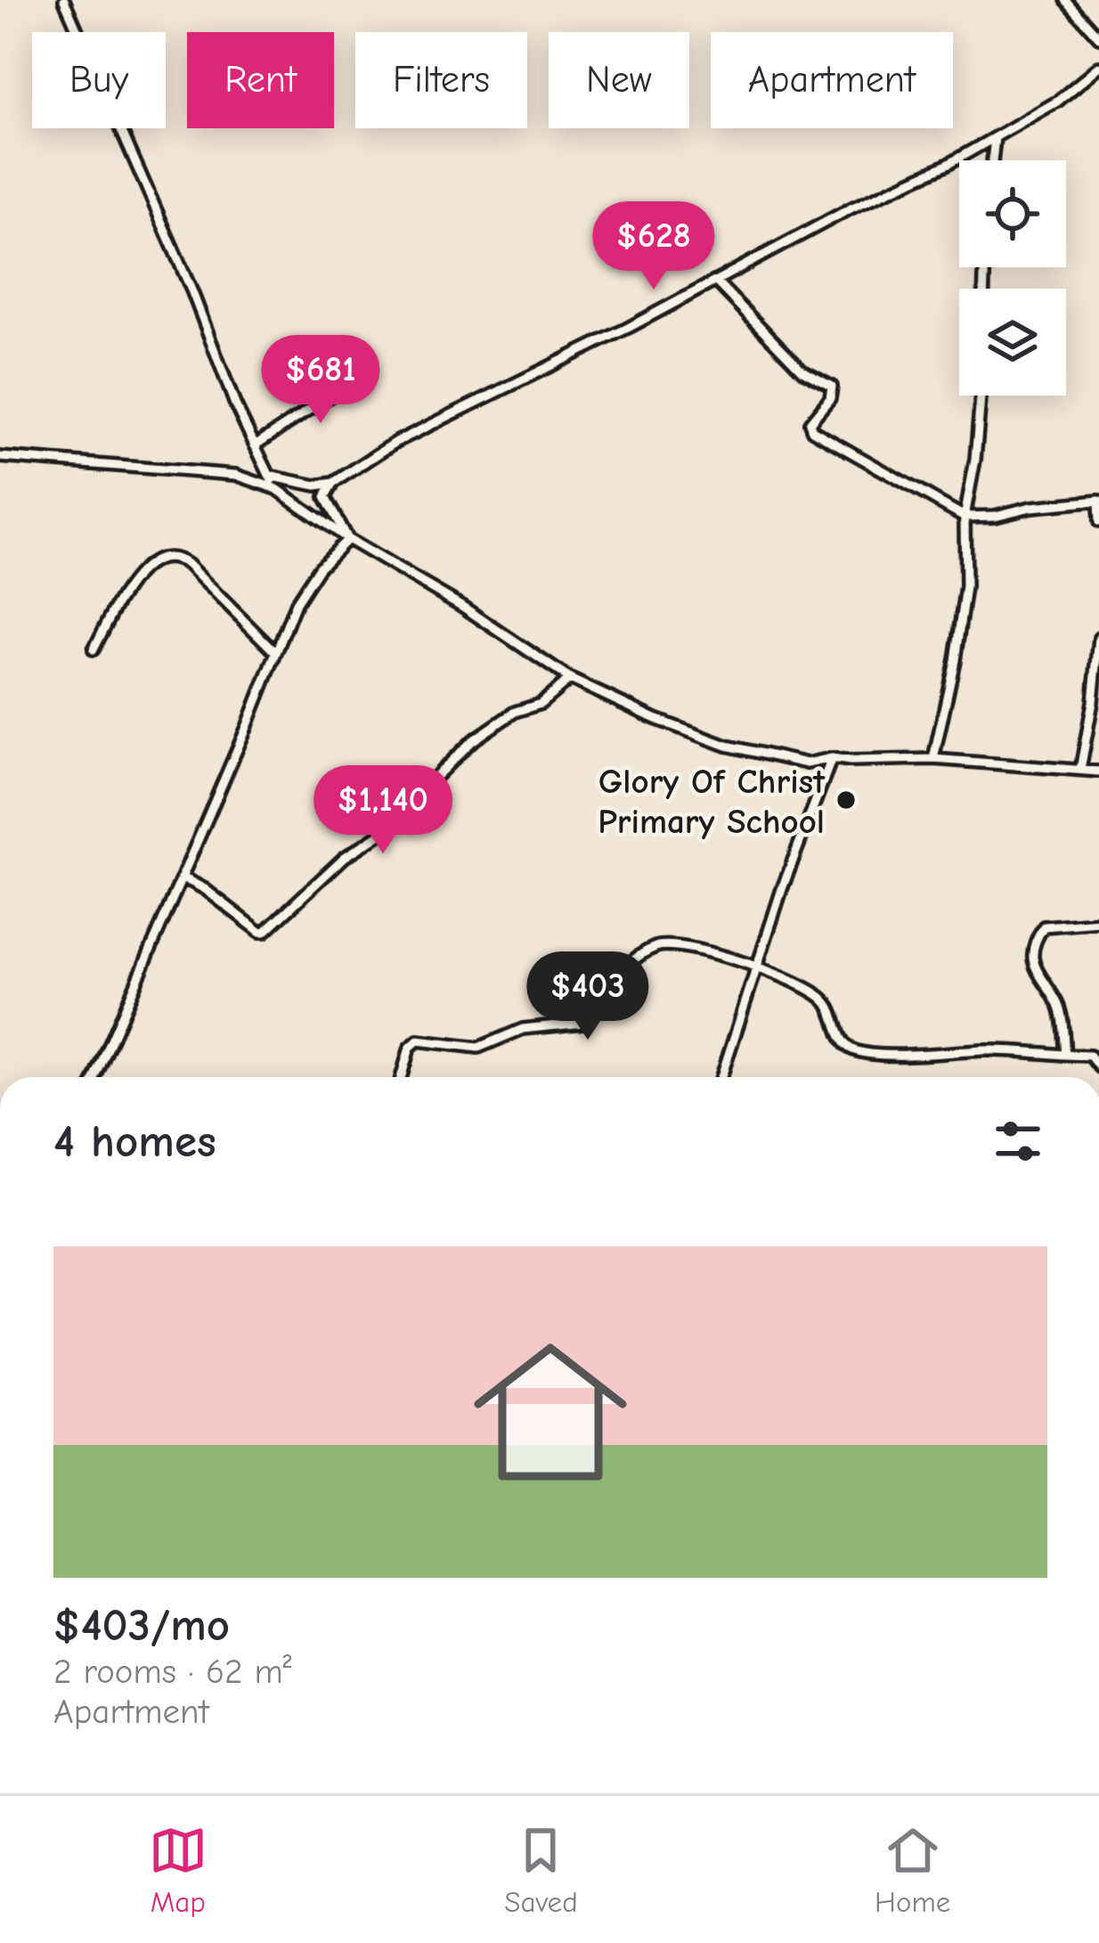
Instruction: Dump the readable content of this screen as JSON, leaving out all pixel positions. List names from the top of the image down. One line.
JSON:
{"places":["Glory Of Christ Primary School"],"page":{"chip":["Buy","Rent","Filters","New","Apartment"],"price":["$628","$681","$1,140","$403"],"heading":"4 homes","list":[{"name":"$403/mo","note":"2 rooms · 62 m² · Apartment"}],"tabs":["Map","Saved","Home"]}}
